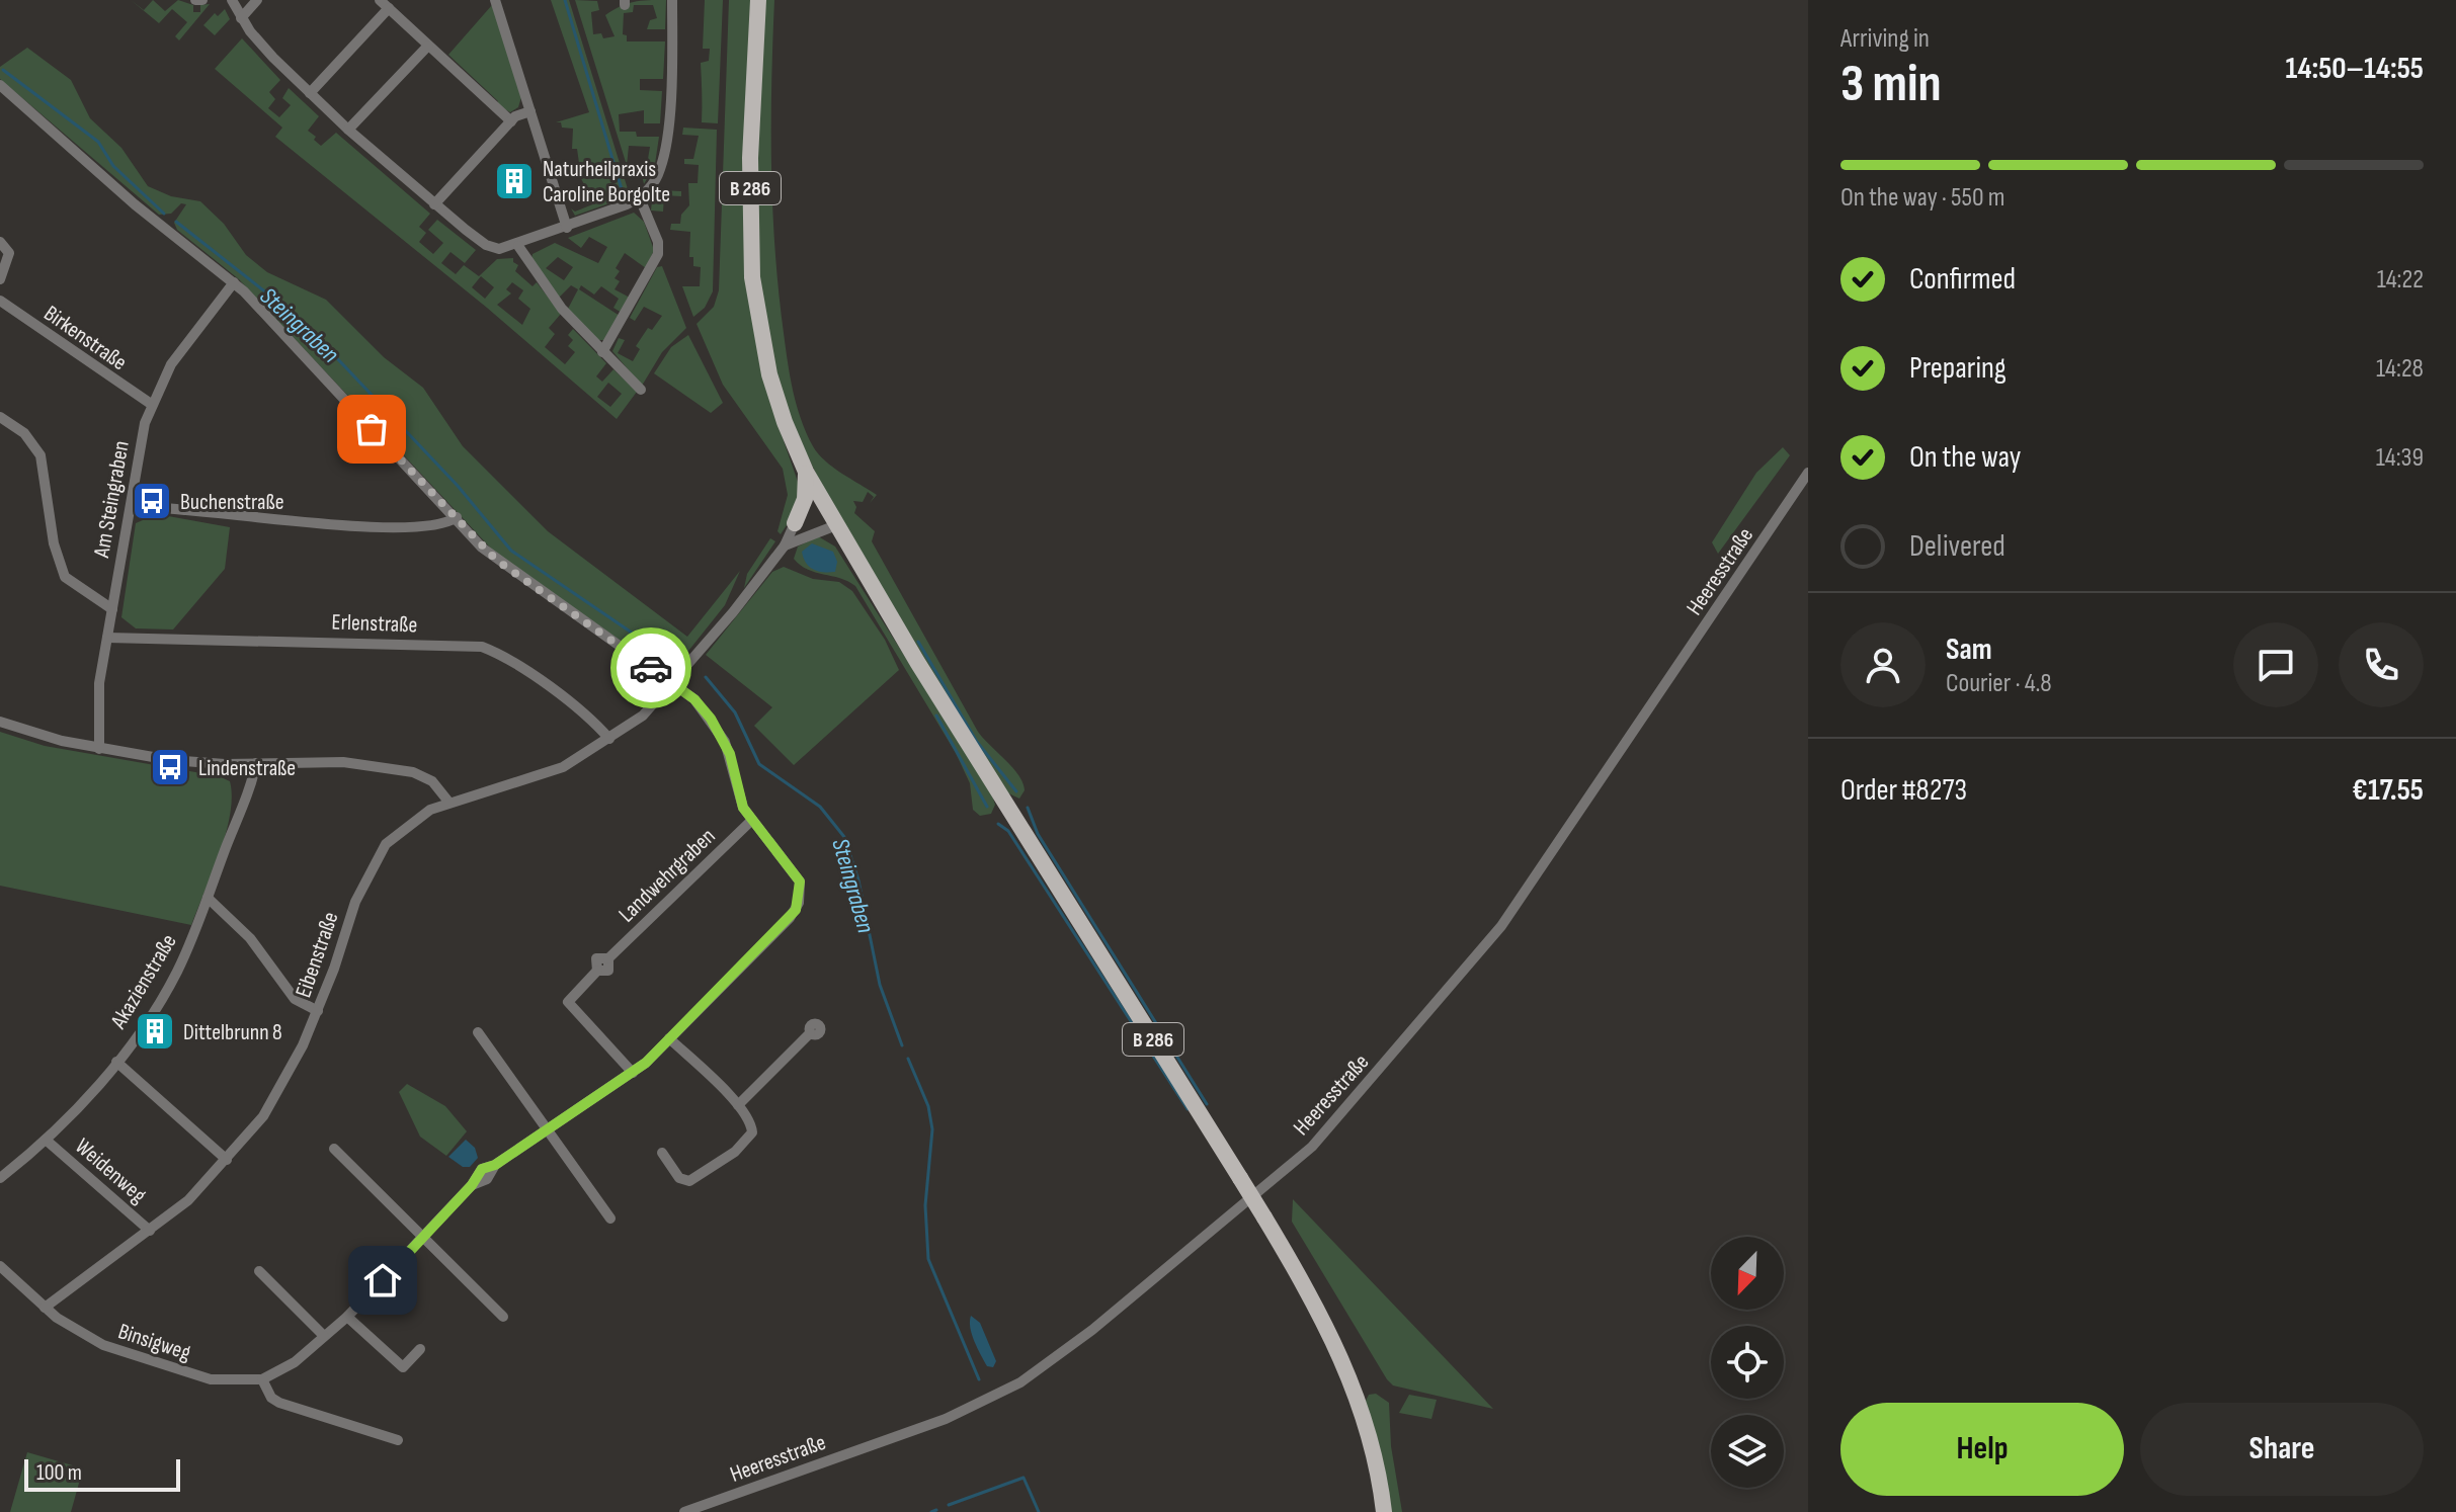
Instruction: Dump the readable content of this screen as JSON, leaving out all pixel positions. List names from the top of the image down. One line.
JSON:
{"streets":{"main road":["B 286"],"street":["Birkenstraße","Am Steingraben","Heeresstraße","Erlenstraße","Landwehrgraben","Eibenstraße","Akazienstraße","Weidenweg","Binsigweg"]},"crossings":[["Birkenstraße","Am Steingraben"],["Am Steingraben","Erlenstraße"],["Erlenstraße","Eibenstraße"],["Landwehrgraben","Binsigweg"],["Eibenstraße","Weidenweg"],["Eibenstraße","Binsigweg"],["Akazienstraße","Weidenweg"]],"water":["Steingraben"],"places":{"building":["Naturheilpraxis Caroline Borgolte","Dittelbrunn 8"],"bus stop":["Buchenstraße","Lindenstraße"]},"scale_bar":"100 m","north":"bottom left","page":{"heading":["3 min","Arriving in","14:50–14:55"],"panel":["Sam","Courier · 4.8","Order #8273","€17.55"],"bar":"On the way · 550 m","list":[["Confirmed","14:22"],["Preparing","14:28"],["On the way","14:39"],"Delivered"],"buttons":["Help","Share"],"scale":"100 m"}}
